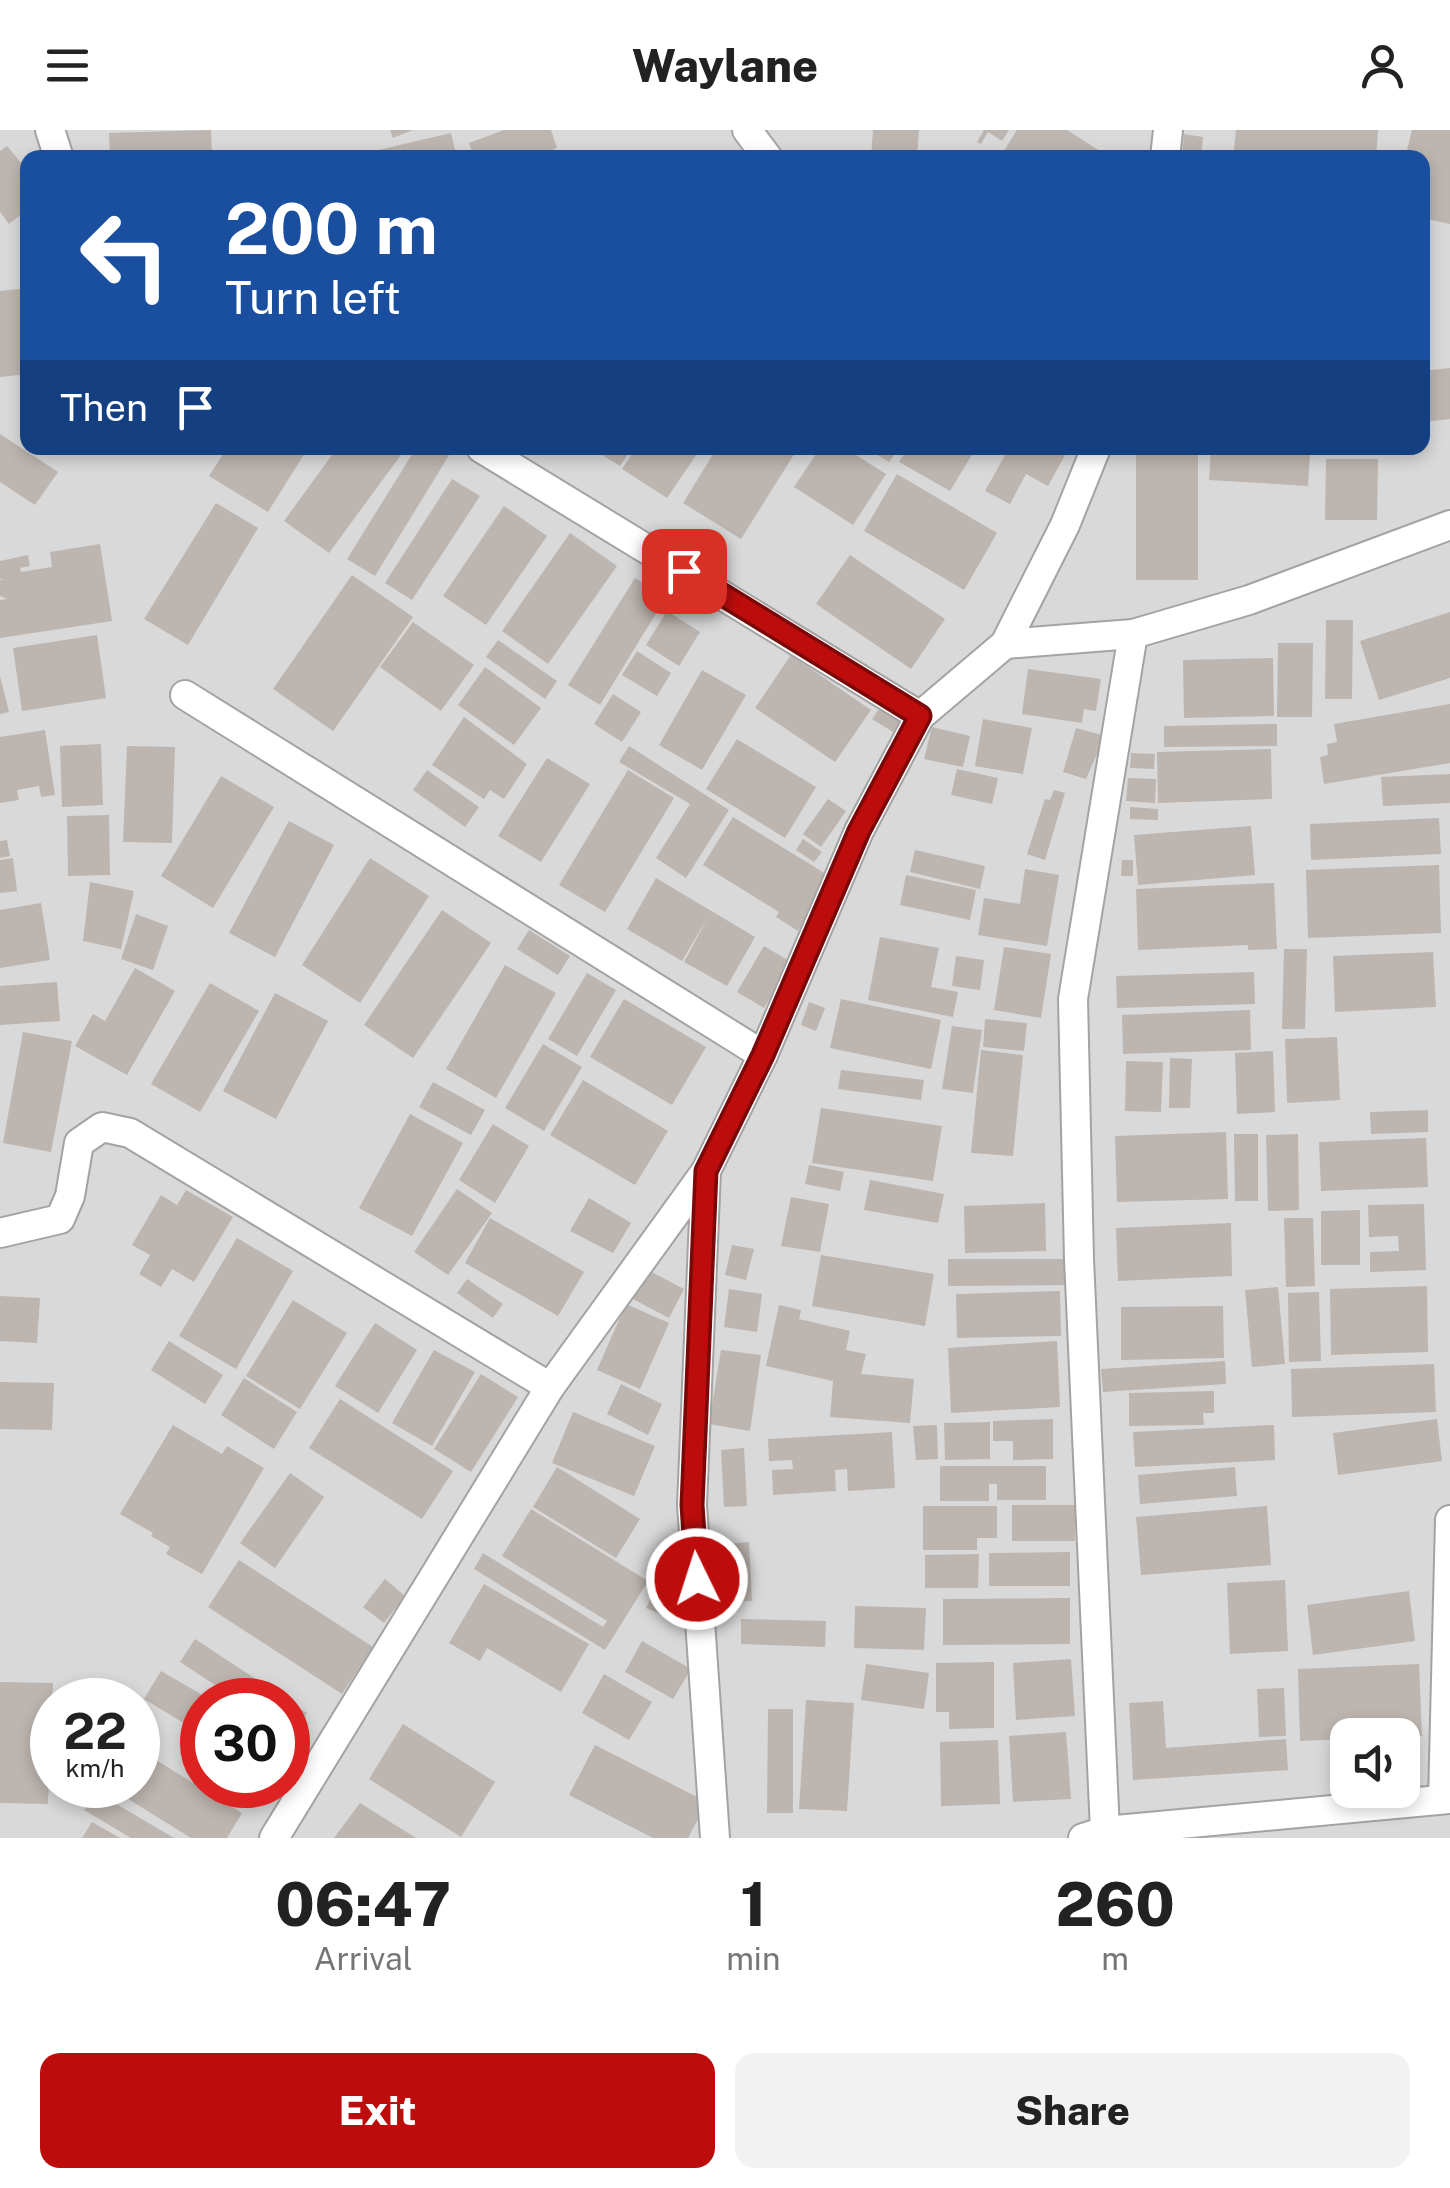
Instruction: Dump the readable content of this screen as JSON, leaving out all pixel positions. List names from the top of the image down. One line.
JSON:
{"page":{"header":"Waylane","turn":["200 m","Turn left"],"then":"Then","speed":"22 km/h","limit":"30","eta":["06:47","Arrival","1","min","260","m"],"buttons":["Exit","Share"]}}
